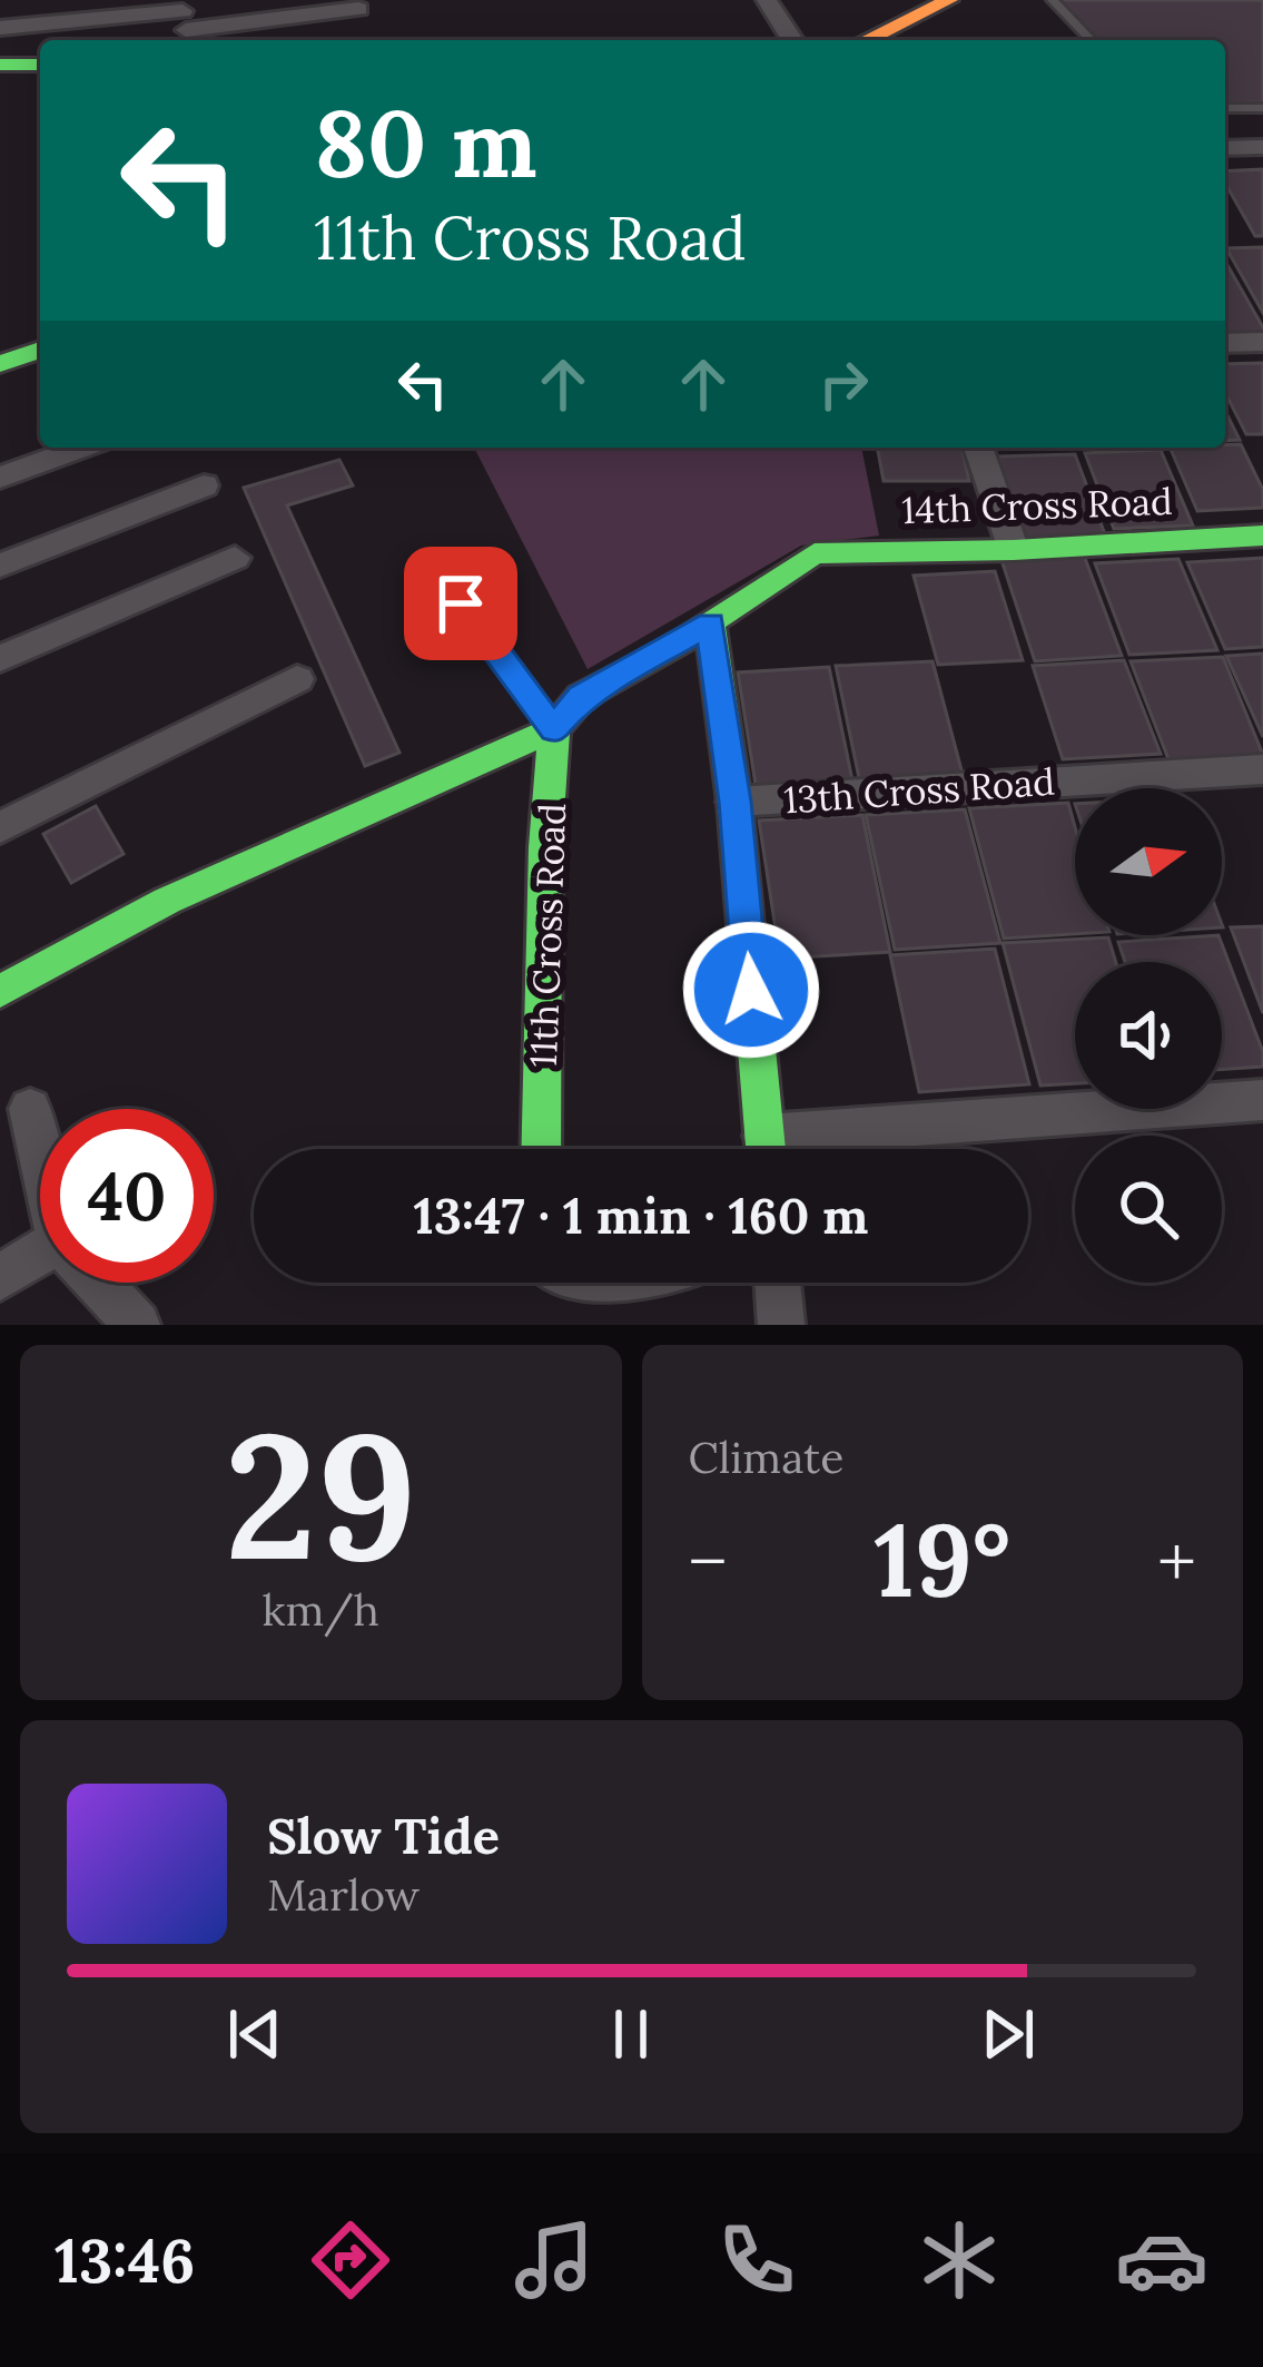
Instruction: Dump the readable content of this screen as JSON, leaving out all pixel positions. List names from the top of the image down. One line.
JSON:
{"streets":{"street":["14th Cross Road","13th Cross Road","11th Cross Road"]},"north":"right","page":{"turn":["80 m","11th Cross Road"],"limit":"40","trip":"13:47 · 1 min · 160 m","tile":[["29","km/h"],"Climate"],"heat":["−","19°","+"],"song":["Slow Tide","Marlow"],"tabs":"13:46"}}
